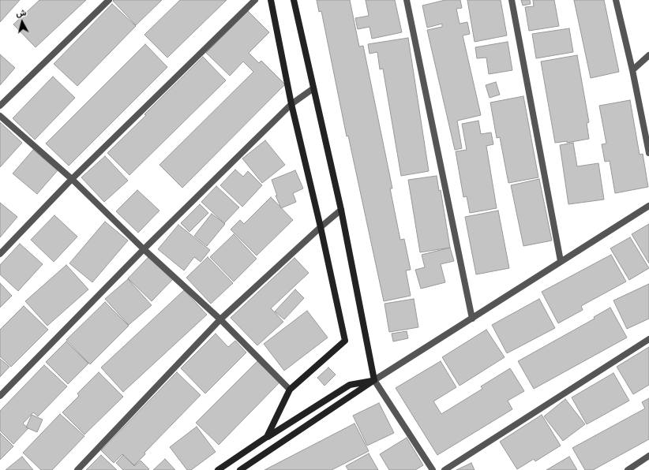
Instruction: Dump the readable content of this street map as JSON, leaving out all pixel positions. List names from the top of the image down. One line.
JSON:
{"north":"top"}
